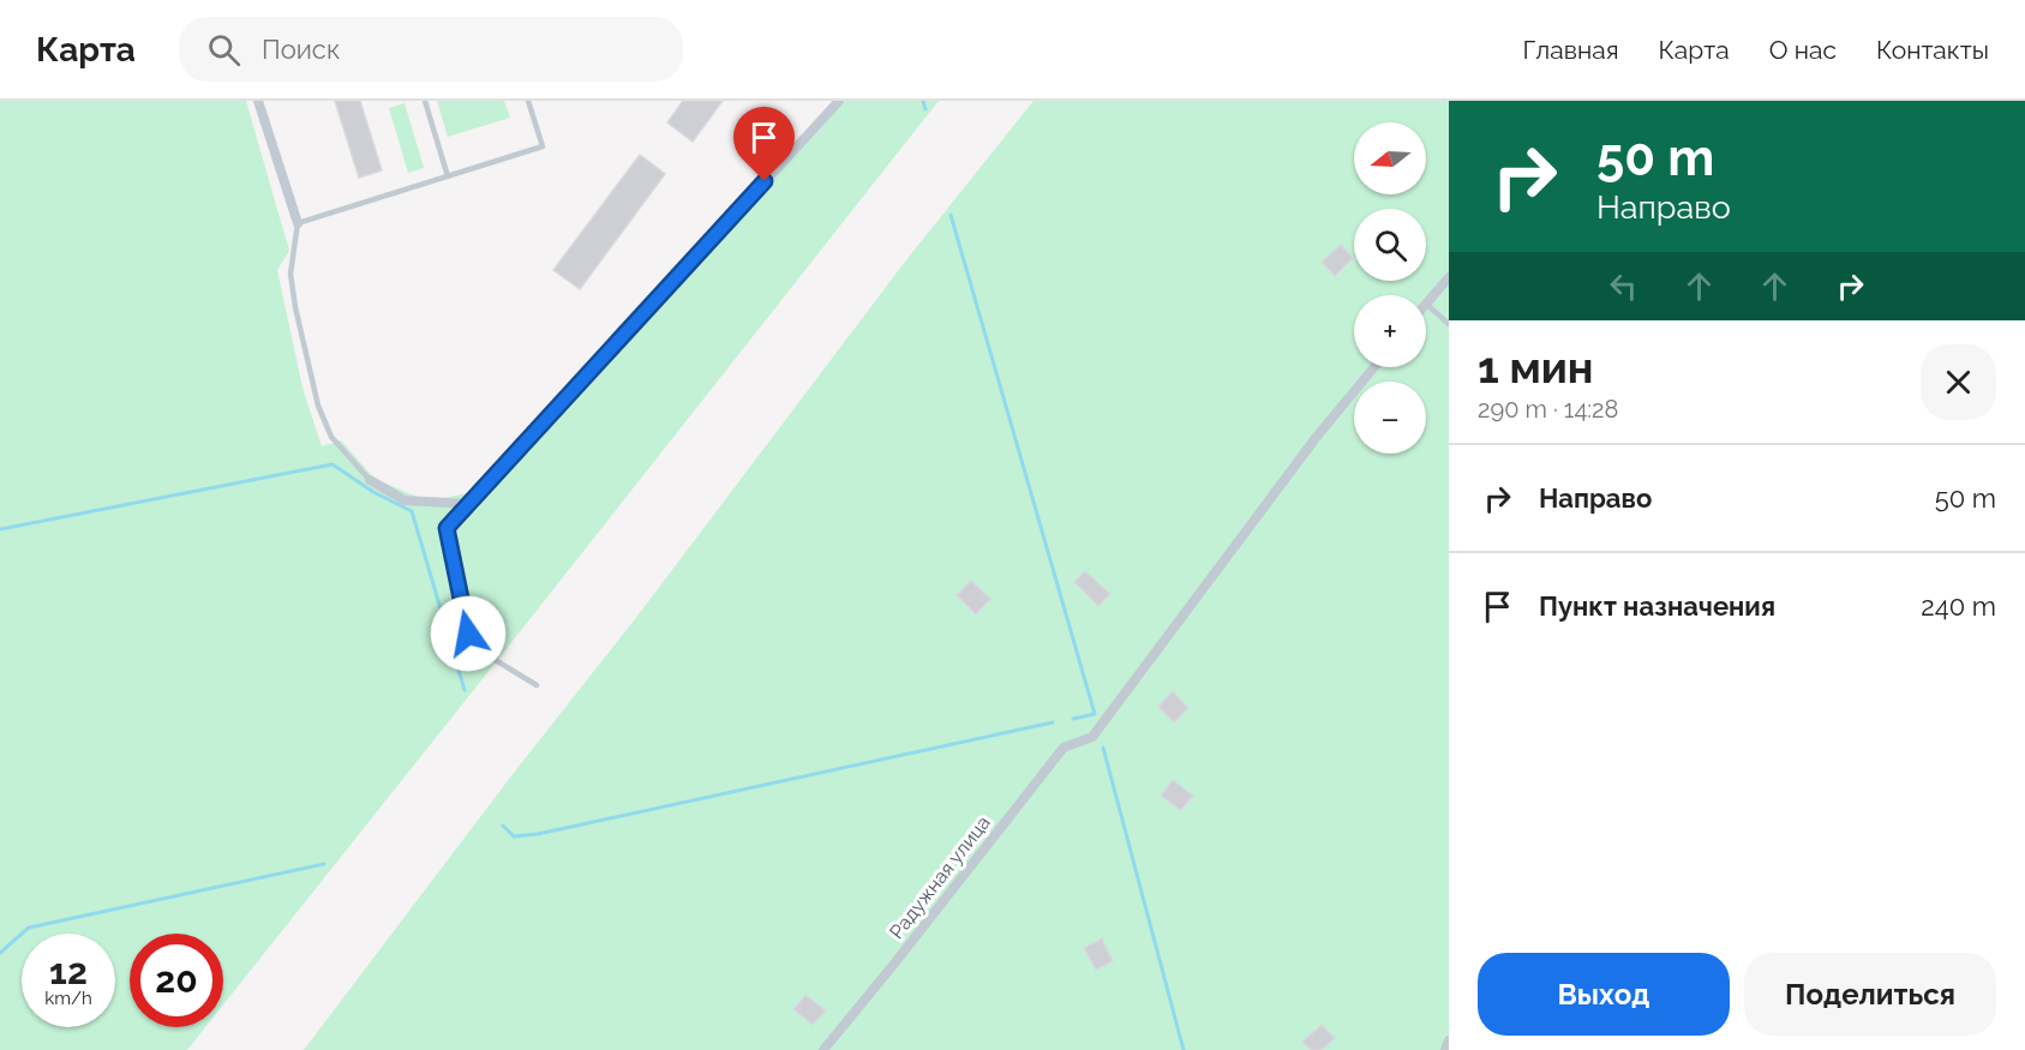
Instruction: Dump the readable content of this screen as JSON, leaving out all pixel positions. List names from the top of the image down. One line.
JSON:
{"streets":{"street":["Радужная улица"]},"north":"left","page":{"header":"Карта","search":"Поиск","nav":["Главная","Карта","О нас","Контакты"],"turn":["50 m","Направо"],"map_buttons":["+","−"],"heading":["1 мин","290 m · 14:28"],"list":[{"name":"Направо","value":"50 m"},{"name":"Пункт назначения","value":"240 m"}],"speed":"12 km/h","limit":"20","buttons":["Выход","Поделиться"]}}
